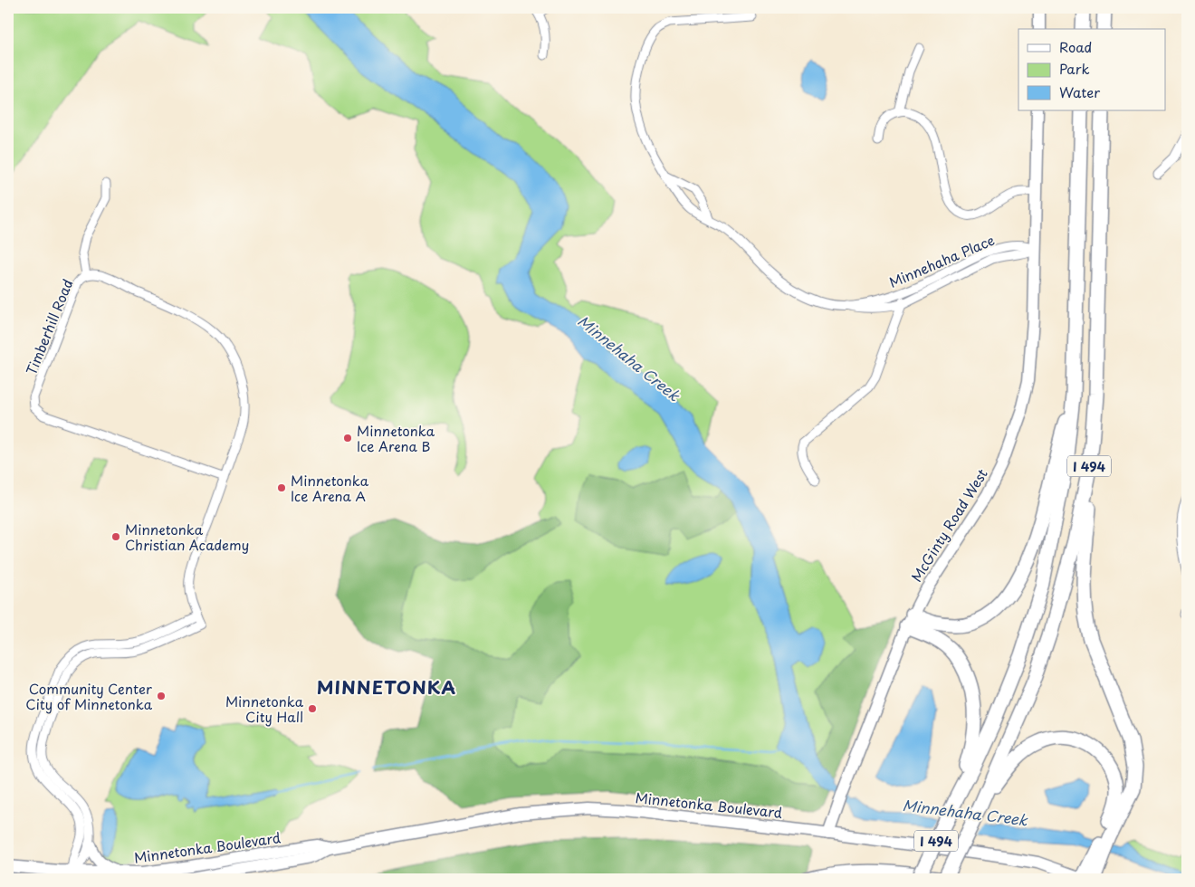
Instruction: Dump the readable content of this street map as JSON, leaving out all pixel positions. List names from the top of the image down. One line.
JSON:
{"streets":{"highway":["I 494"],"main road":["McGinty Road West","Minnetonka Boulevard"],"street":["Minnehaha Place","Timberhill Road"]},"crossings":[["Minnehaha Place","McGinty Road West"],["McGinty Road West","Minnetonka Boulevard"]],"districts":["MINNETONKA"],"water":["Minnehaha Creek"],"places":["Minnetonka Ice Arena B","Minnetonka Ice Arena A","Minnetonka Christian Academy","Community Center City of Minnetonka","Minnetonka City Hall"],"legend":["Road","Park","Water"]}
